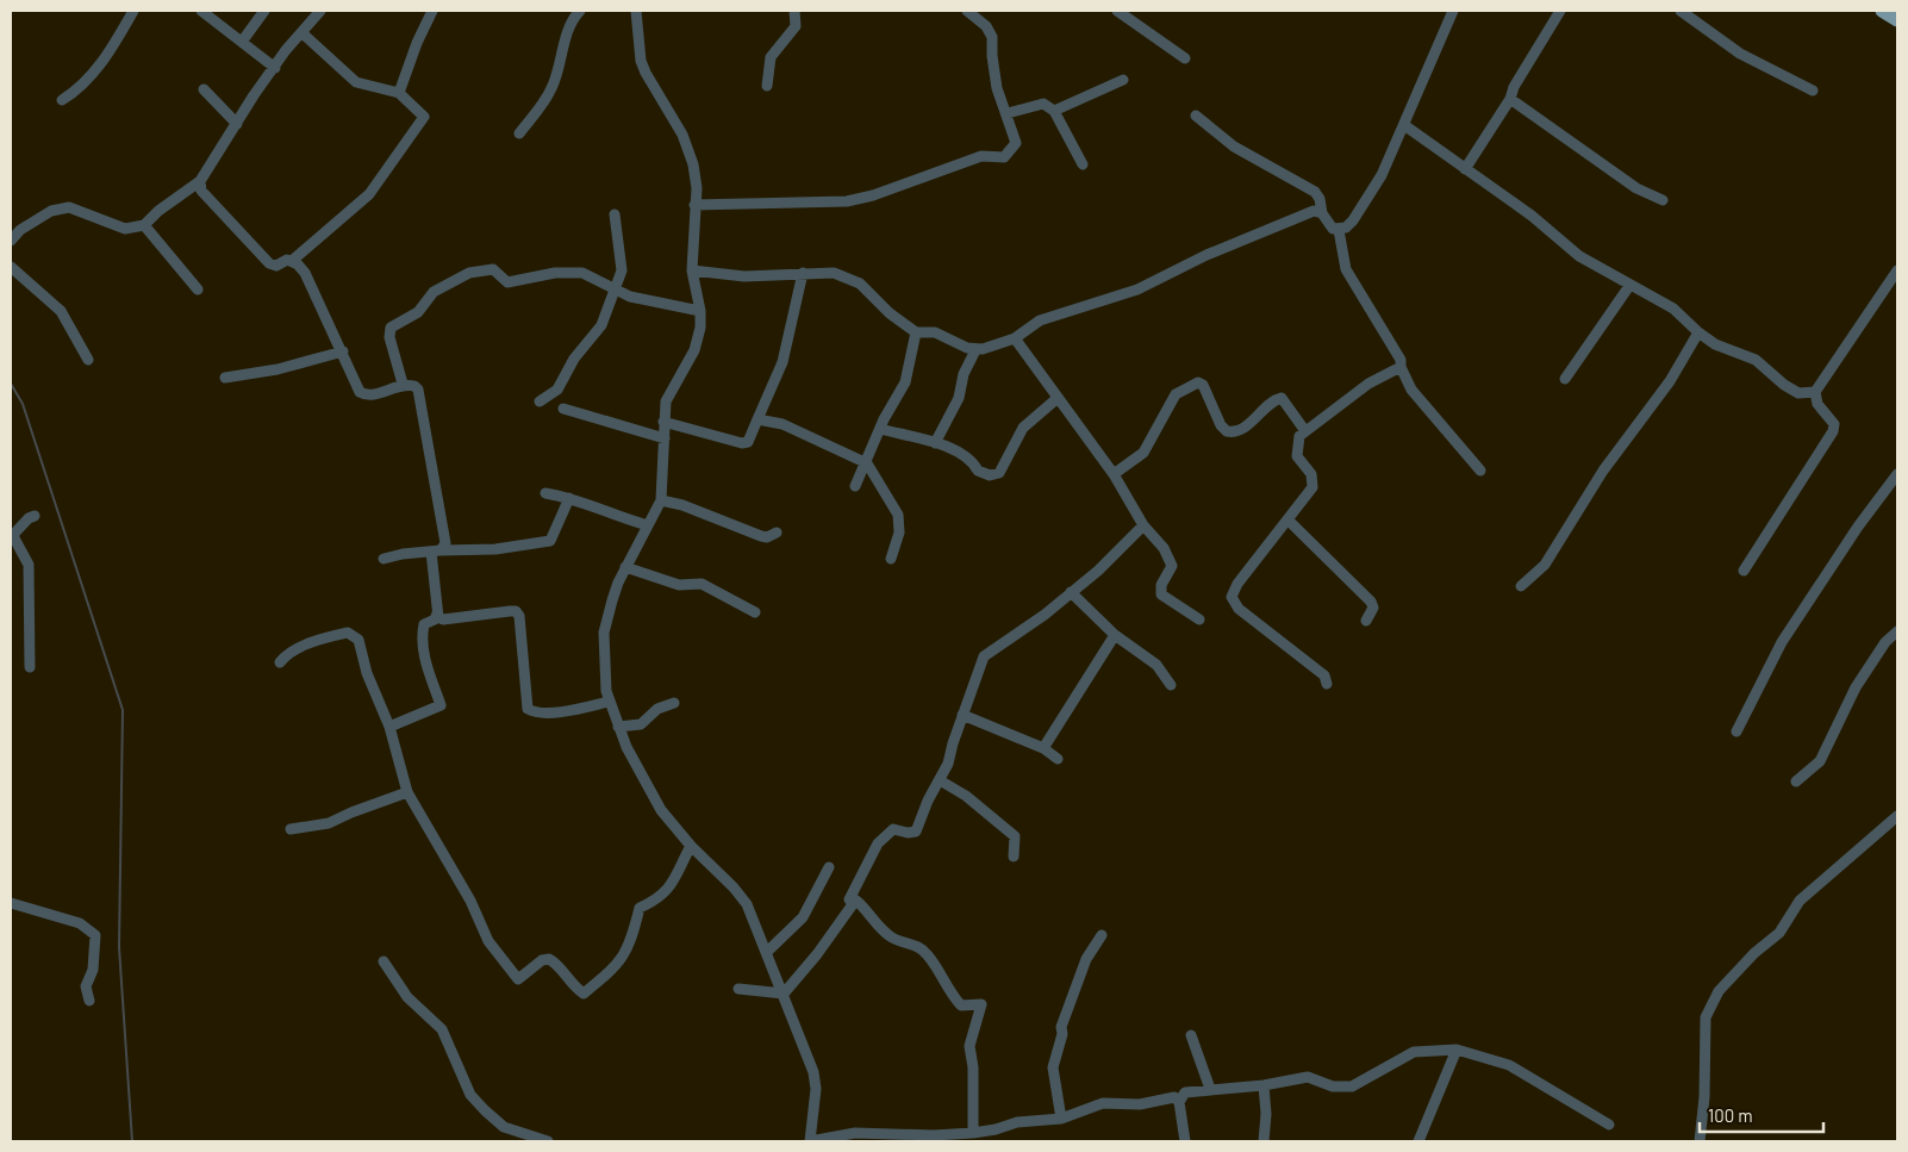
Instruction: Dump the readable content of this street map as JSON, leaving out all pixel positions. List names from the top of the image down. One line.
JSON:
{"scale_bar":"100 m"}
